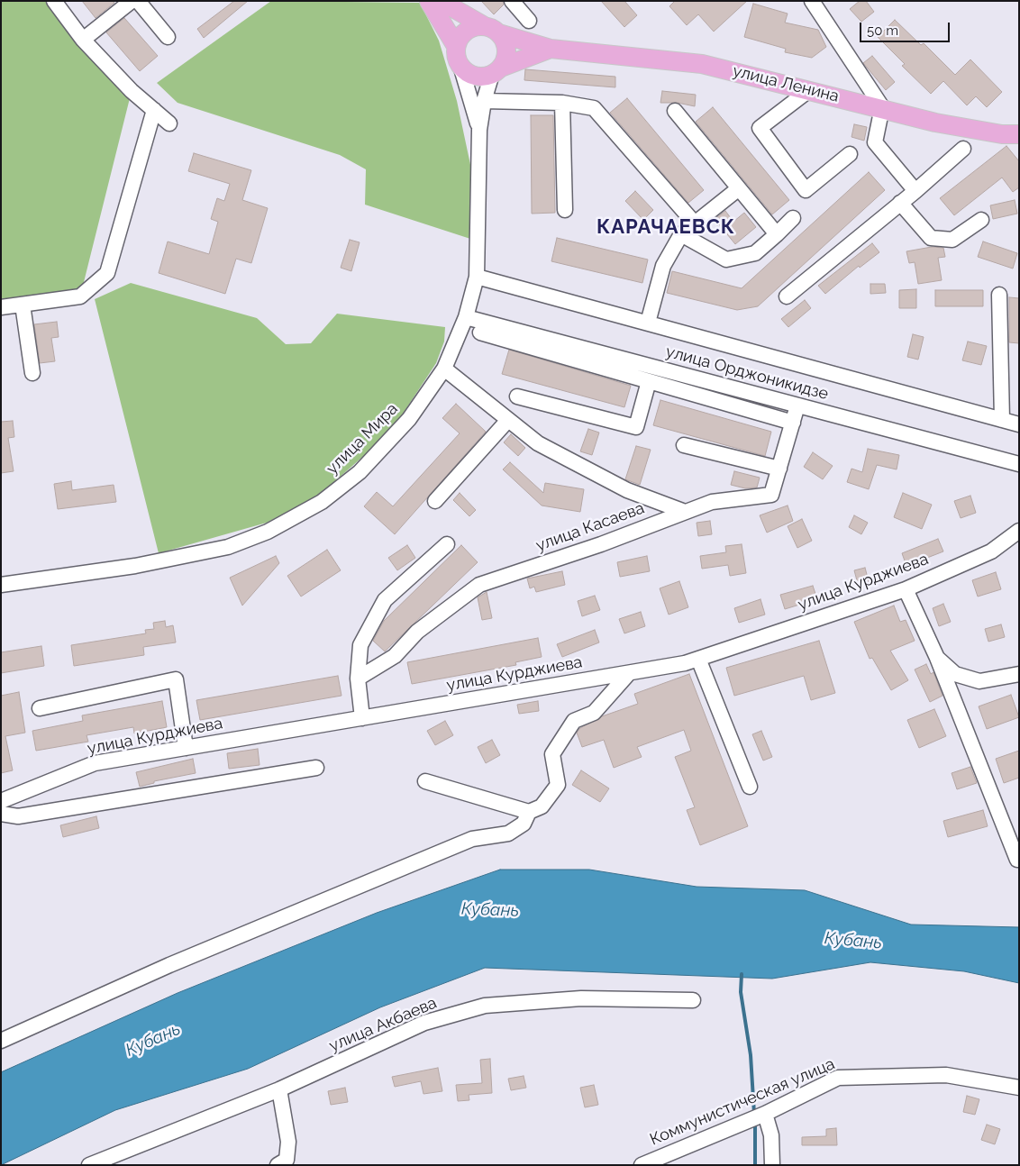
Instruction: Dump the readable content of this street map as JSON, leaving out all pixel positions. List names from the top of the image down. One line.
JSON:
{"streets":{"main road":["улица Ленина"],"street":["улица Орджоникидзе","улица Мира","улица Касаева","улица Курджиева","улица Акбаева","Коммунистическая улица"]},"crossings":[["улица Ленина","улица Мира"],["улица Орджоникидзе","улица Мира"],["улица Орджоникидзе","улица Касаева"]],"districts":["КАРАЧАЕВСК"],"water":["Кубань"],"scale_bar":"50 m"}
